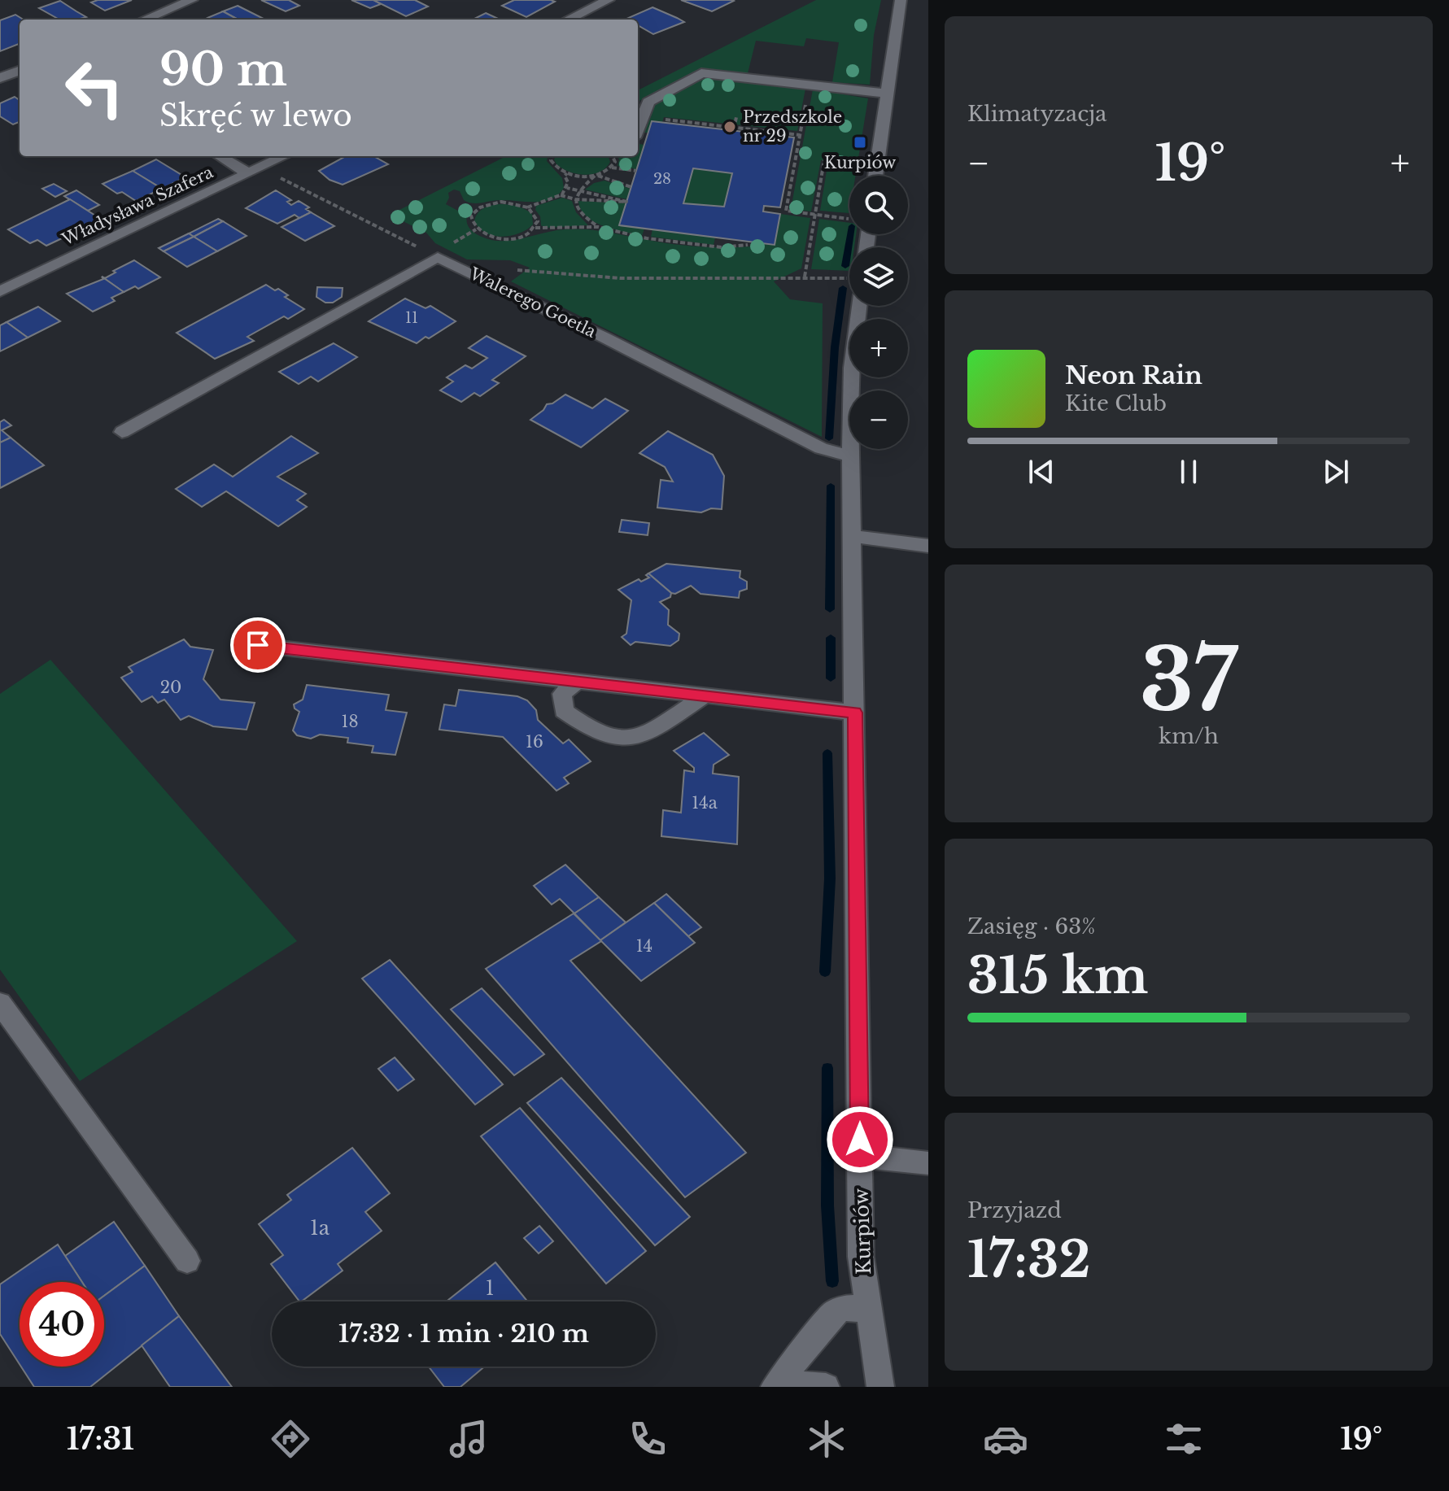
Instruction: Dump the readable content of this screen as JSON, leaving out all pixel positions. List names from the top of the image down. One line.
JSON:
{"streets":{"street":["Władysława Szafera","Walerego Goetla","Kurpiów"]},"crossings":[["Walerego Goetla","Kurpiów"]],"places":{"other":["Przedszkole nr 29"],"transit":["Kurpiów"]},"house_numbers":["28","11","20","18","16","14a","14","1a","1"],"page":{"tile":["Klimatyzacja",["37","km/h"],["Zasięg · 63%","315 km"],["Przyjazd","17:32"]],"turn":["90 m","Skręć w lewo"],"heat":["−","19°","+"],"map_buttons":["+","−"],"song":["Neon Rain","Kite Club"],"limit":"40","trip":"17:32 · 1 min · 210 m","tabs":["17:31","19°"]}}
